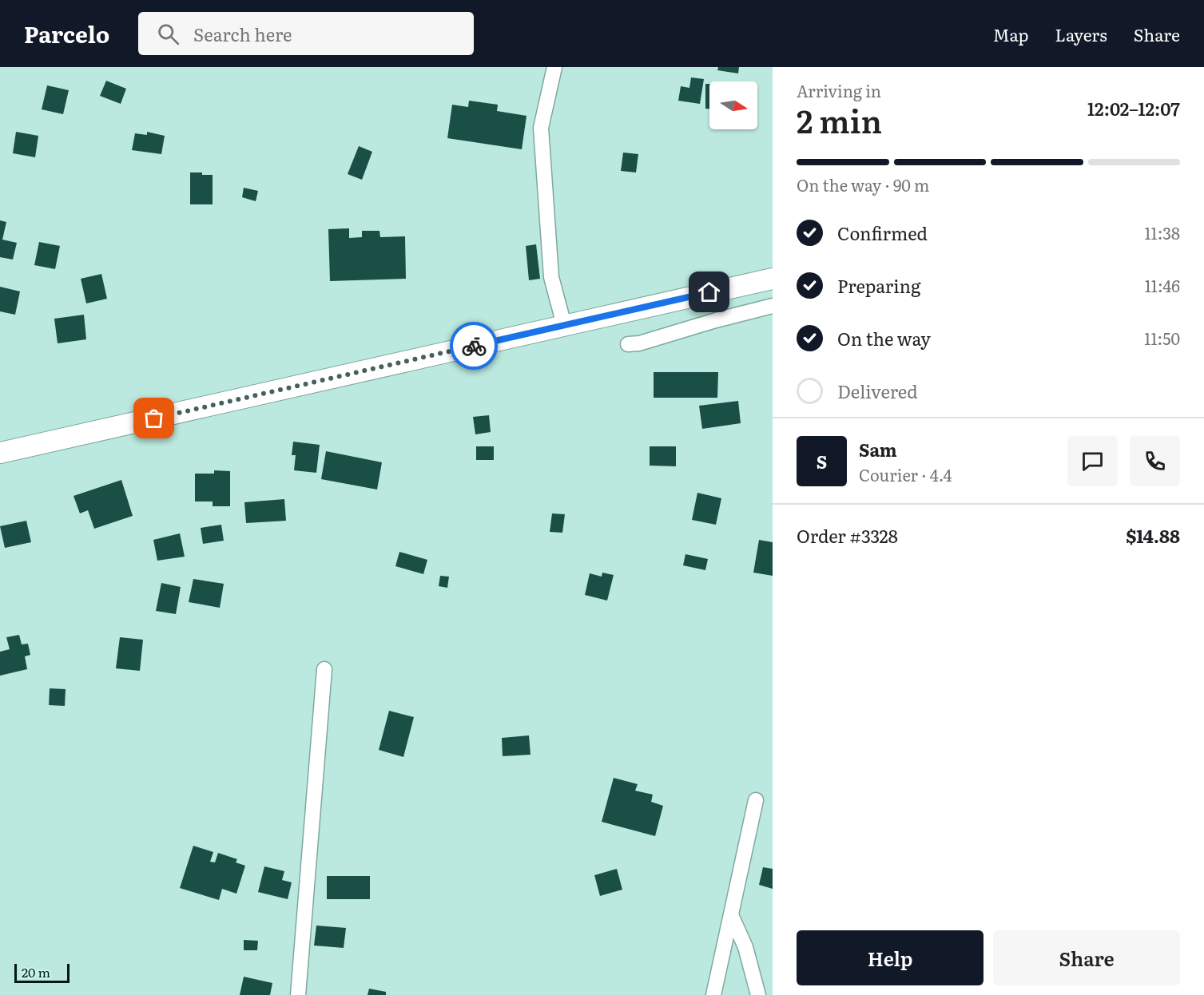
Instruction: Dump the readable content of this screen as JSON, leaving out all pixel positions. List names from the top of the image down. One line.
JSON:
{"scale_bar":"20 m","north":"right","page":{"header":"Parcelo","search":"Search here","nav":["Map","Layers","Share"],"heading":["2 min","Arriving in","12:02–12:07"],"panel":["Sam","Courier · 4.4","Order #3328","$14.88"],"bar":"On the way · 90 m","list":[["Confirmed","11:38"],["Preparing","11:46"],["On the way","11:50"],"Delivered"],"round":"S","buttons":["Help","Share"],"scale":"20 m"}}
